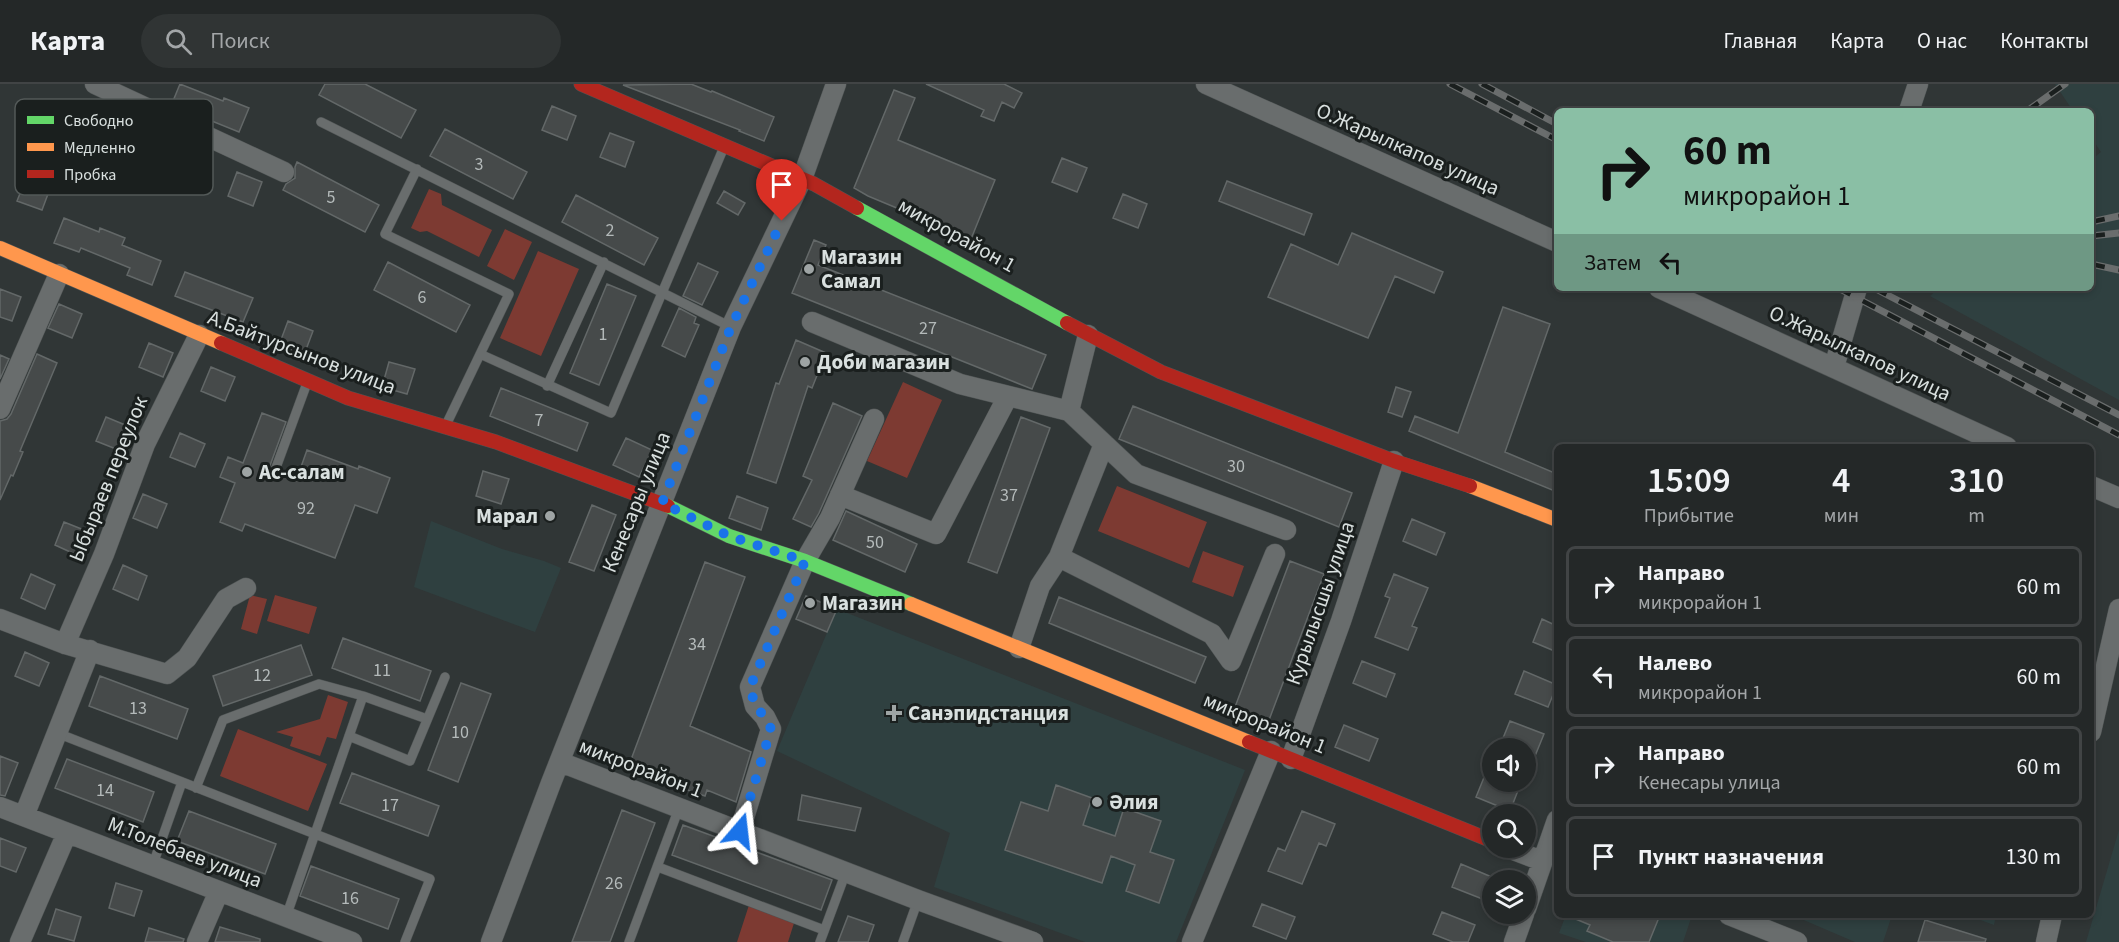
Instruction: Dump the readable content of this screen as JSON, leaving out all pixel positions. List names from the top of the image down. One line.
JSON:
{"streets":{"street":["О.Жарылкапов улица","микрорайон 1","А.Байтурсынов улица","Ыбыраев переулок","Кенесары улица","Курылысшы улица","М.Толебаев улица"]},"crossings":[["микрорайон 1","А.Байтурсынов улица"],["микрорайон 1","Кенесары улица"],["микрорайон 1","Курылысшы улица"],["А.Байтурсынов улица","Ыбыраев переулок"],["А.Байтурсынов улица","Кенесары улица"]],"places":{"other":["Магазин Самал","Доби магазин","Ас-салам","Марал","Магазин","Әлия"],"health":["Санэпидстанция"]},"house_numbers":["3","5","2","6","27","1","7","30","37","92","50","34","11","12","13","10","14","17","26","16"],"legend":["Свободно","Медленно","Пробка"],"page":{"header":"Карта","search":"Поиск","nav":["Главная","Карта","О нас","Контакты"],"turn":["60 m","микрорайон 1"],"then":"Затем","eta":["15:09","Прибытие","4","мин","310","m"],"list":[{"name":"Направо","note":"микрорайон 1","value":"60 m"},{"name":"Налево","note":"микрорайон 1","value":"60 m"},{"name":"Направо","note":"Кенесары улица","value":"60 m"},{"name":"Пункт назначения","value":"130 m"}]}}
